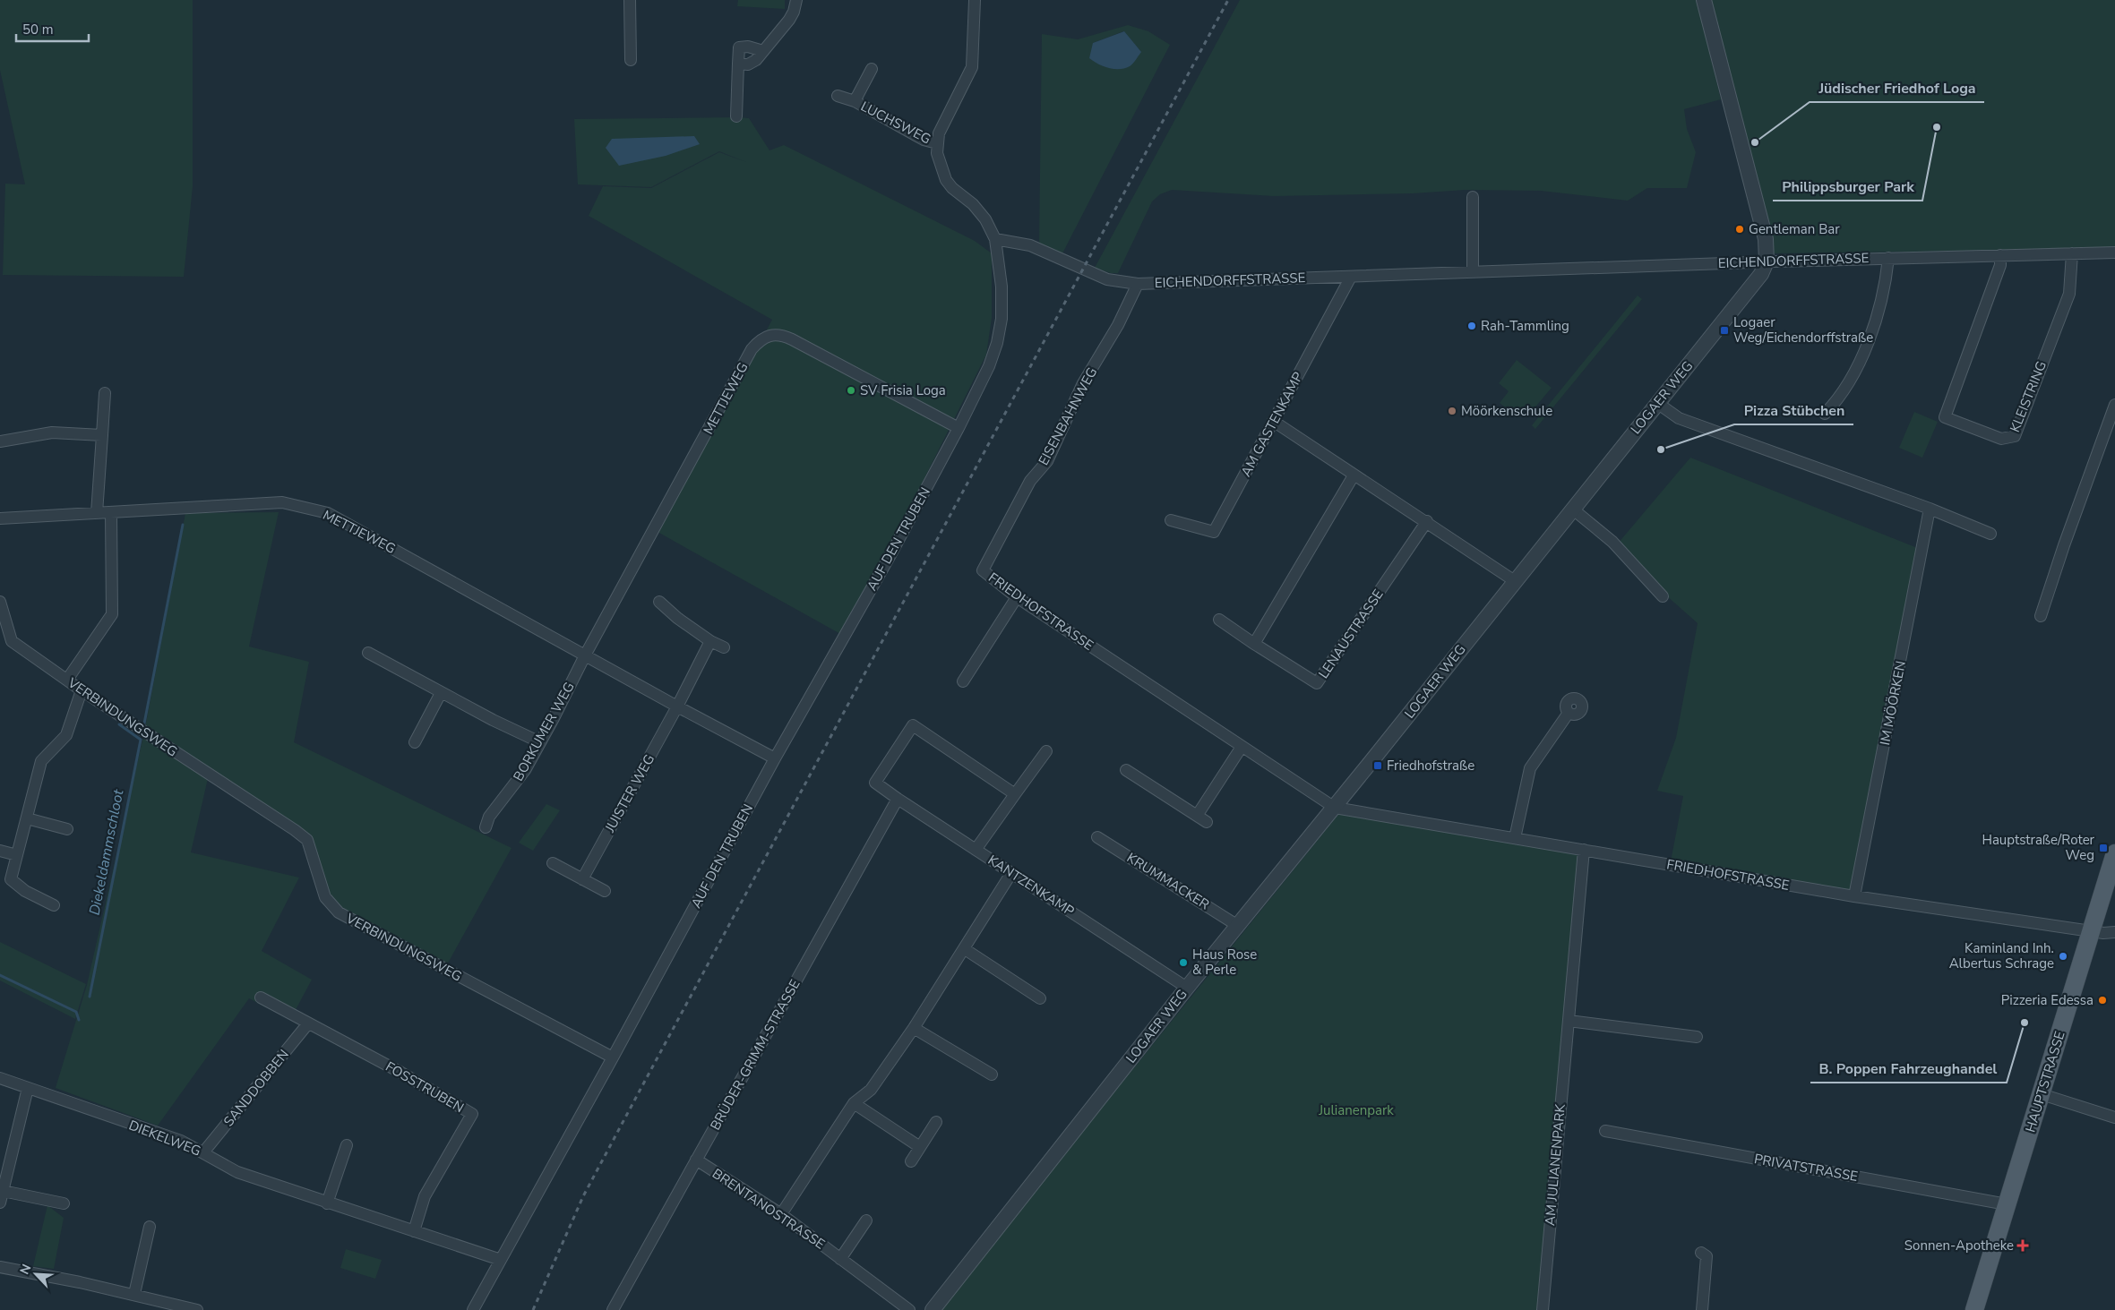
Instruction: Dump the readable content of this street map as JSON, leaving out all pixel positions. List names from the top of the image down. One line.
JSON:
{"streets":{"main road":["HAUPTSTRASSE"],"street":["LUCHSWEG","EICHENDORFFSTRASSE","KLEISTRING","LOGAER WEG","METTJEWEG","EISENBAHNWEG","AM GASTENKAMP","AUF DEN TRUBEN","FRIEDHOFSTRASSE","LENAUSTRASSE","IM MÖÖRKEN","VERBINDUNGSWEG","BORKUMER WEG","JUISTER WEG","KRUMMACKER","KANTZENKAMP","BRÜDER-GRIMM-STRASSE","FOSSTRUBEN","SANDDOBBEN","DIEKELWEG","AM JULIANENPARK","PRIVATSTRASSE","BRENTANOSTRASSE"]},"crossings":[["LUCHSWEG","AUF DEN TRUBEN"],["EICHENDORFFSTRASSE","KLEISTRING"],["EICHENDORFFSTRASSE","LOGAER WEG"],["EICHENDORFFSTRASSE","EISENBAHNWEG"],["EICHENDORFFSTRASSE","AM GASTENKAMP"],["EICHENDORFFSTRASSE","AUF DEN TRUBEN"],["LOGAER WEG","FRIEDHOFSTRASSE"],["LOGAER WEG","KRUMMACKER"],["LOGAER WEG","KANTZENKAMP"],["METTJEWEG","AUF DEN TRUBEN"],["METTJEWEG","BORKUMER WEG"],["METTJEWEG","JUISTER WEG"],["EISENBAHNWEG","FRIEDHOFSTRASSE"],["AUF DEN TRUBEN","VERBINDUNGSWEG"],["FRIEDHOFSTRASSE","IM MÖÖRKEN"],["FRIEDHOFSTRASSE","HAUPTSTRASSE"],["FRIEDHOFSTRASSE","AM JULIANENPARK"],["KANTZENKAMP","BRÜDER-GRIMM-STRASSE"],["BRÜDER-GRIMM-STRASSE","BRENTANOSTRASSE"],["HAUPTSTRASSE","PRIVATSTRASSE"],["FOSSTRUBEN","SANDDOBBEN"],["FOSSTRUBEN","DIEKELWEG"],["SANDDOBBEN","DIEKELWEG"]],"water":["Diekeldammschloot"],"parks":["Julianenpark"],"places":{"other":["Philippsburger Park","Jüdischer Friedhof Loga","Gentleman Bar","Rah-Tammling","SV Frisia Loga","Möörkenschule","Pizza Stübchen","Kaminland Inh. Albertus Schrage","Haus Rose & Perle","Pizzeria Edessa","B. Poppen Fahrzeughandel"],"transit":["Logaer Weg/Eichendorffstraße","Friedhofstraße","Hauptstraße/Roter Weg"],"health":["Sonnen-Apotheke"]},"scale_bar":"50 m","north":"top left"}
